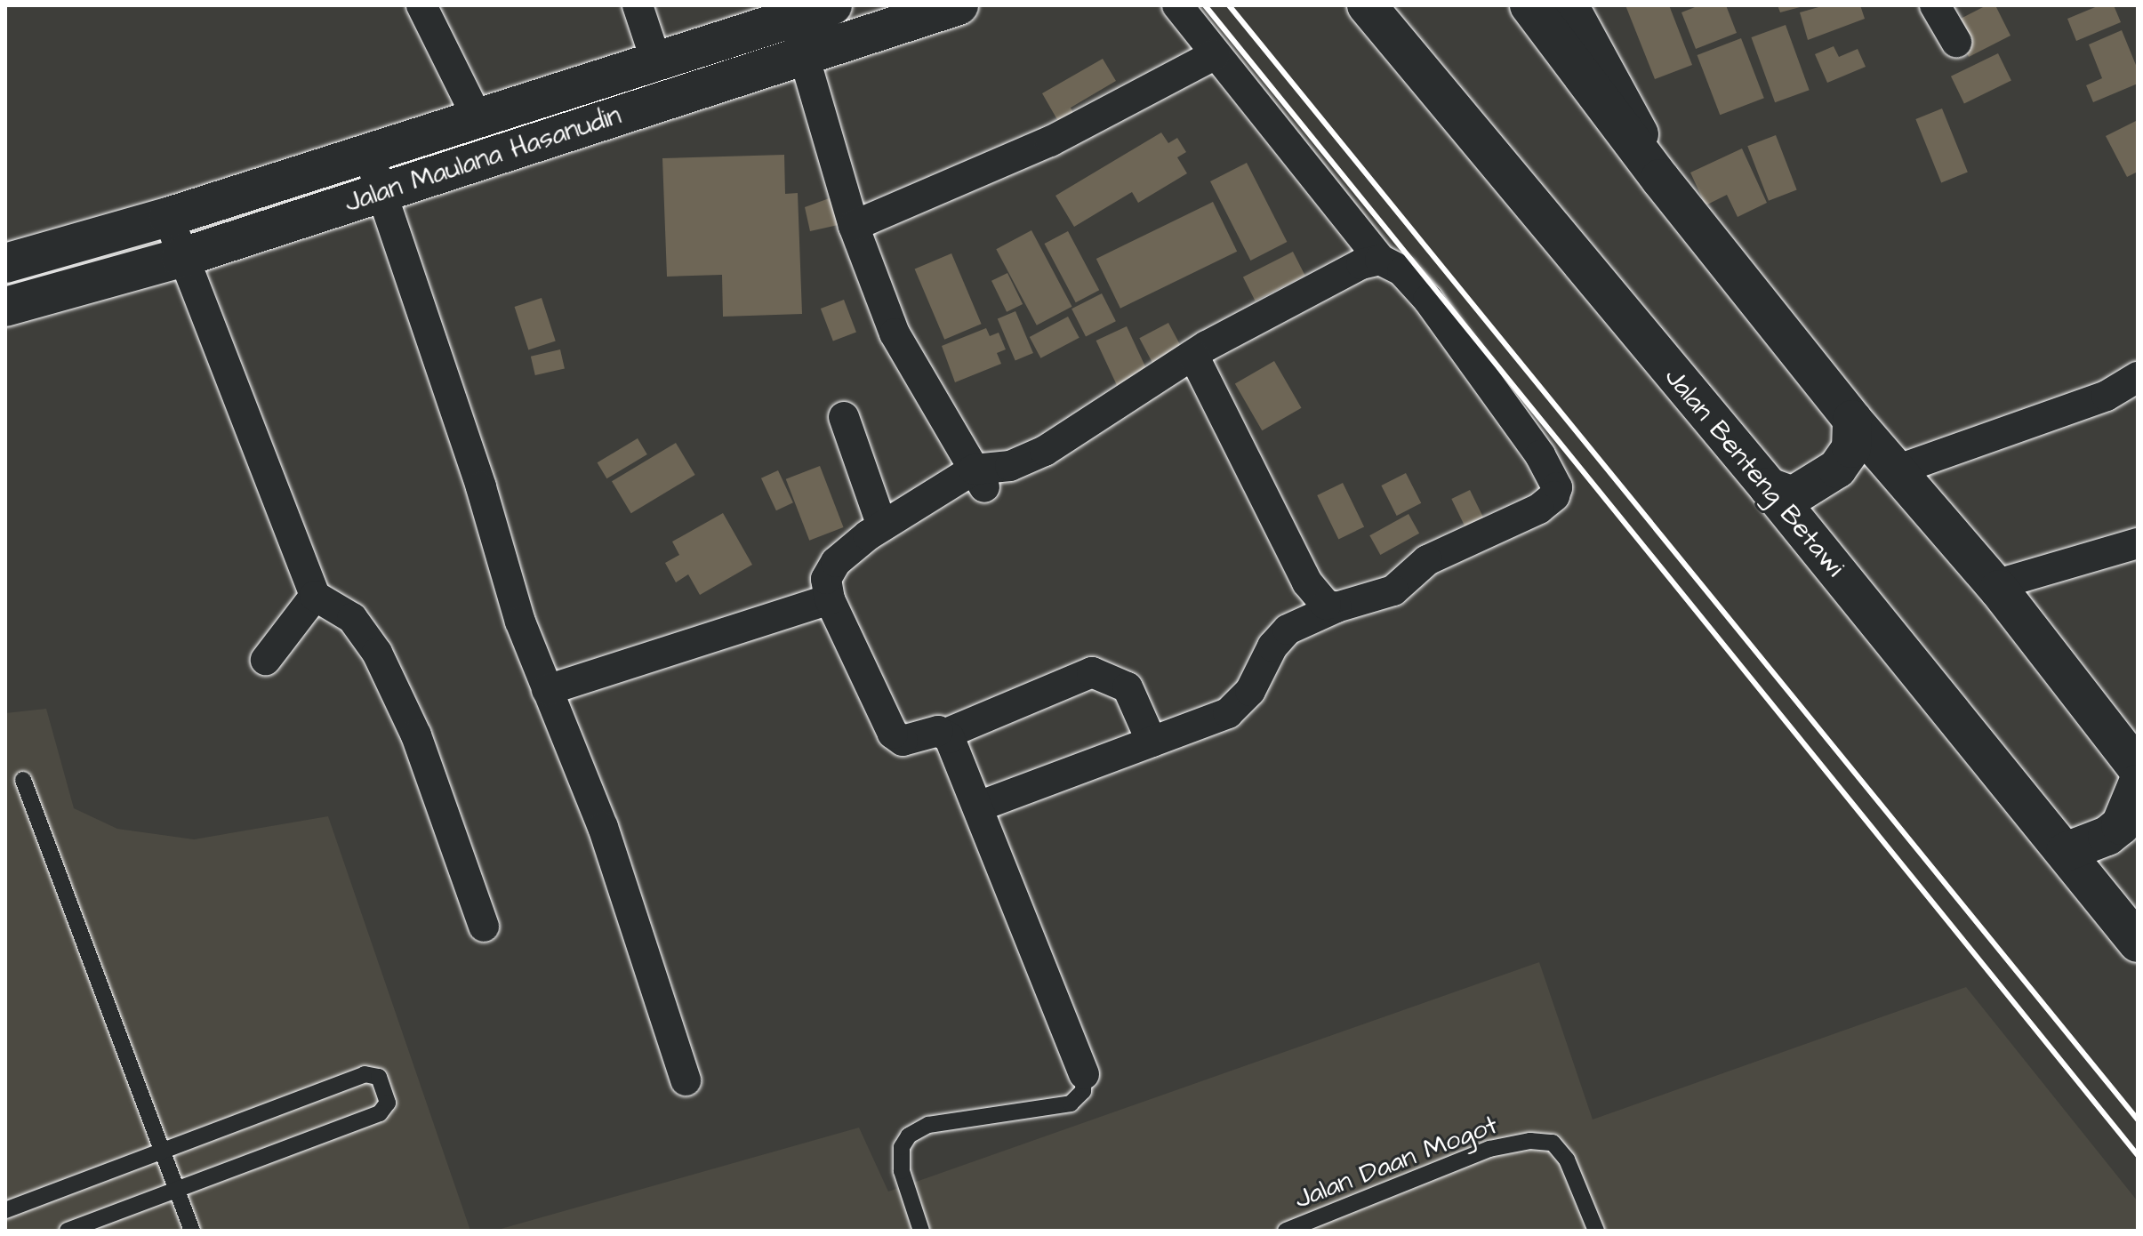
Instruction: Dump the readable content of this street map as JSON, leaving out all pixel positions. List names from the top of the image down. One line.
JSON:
{"streets":{"main road":["Jalan Maulana Hasanudin","Jalan Benteng Betawi"],"lane":["Jalan Daan Mogot"]}}
